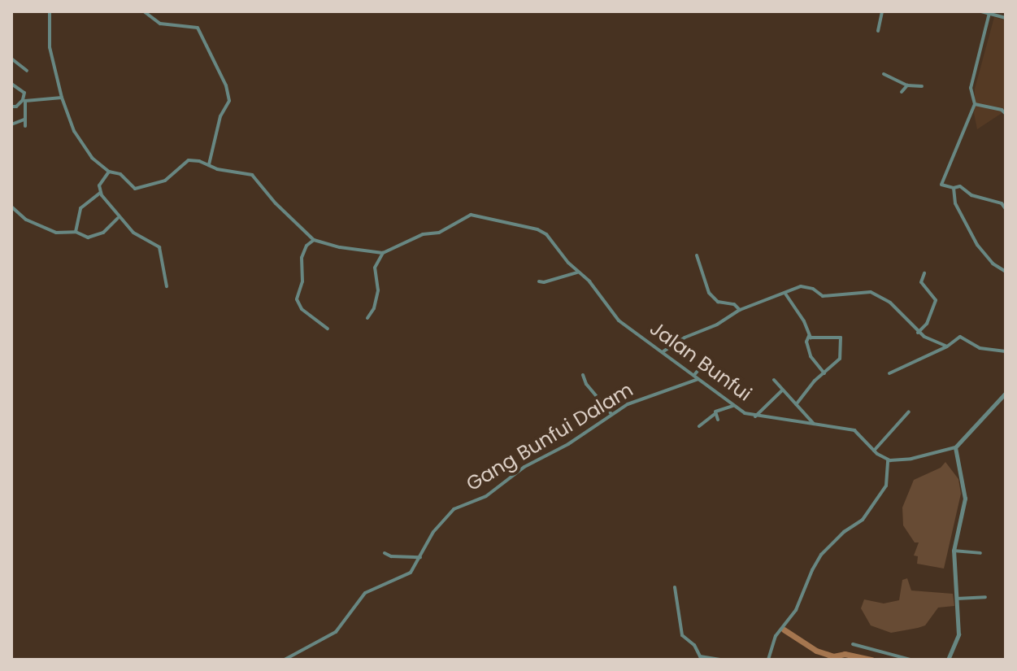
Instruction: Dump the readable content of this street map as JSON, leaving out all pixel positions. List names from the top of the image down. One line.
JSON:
{"streets":{"street":["Jalan Bunfui","Gang Bunfui Dalam"]},"crossings":[["Jalan Bunfui","Gang Bunfui Dalam"]]}
